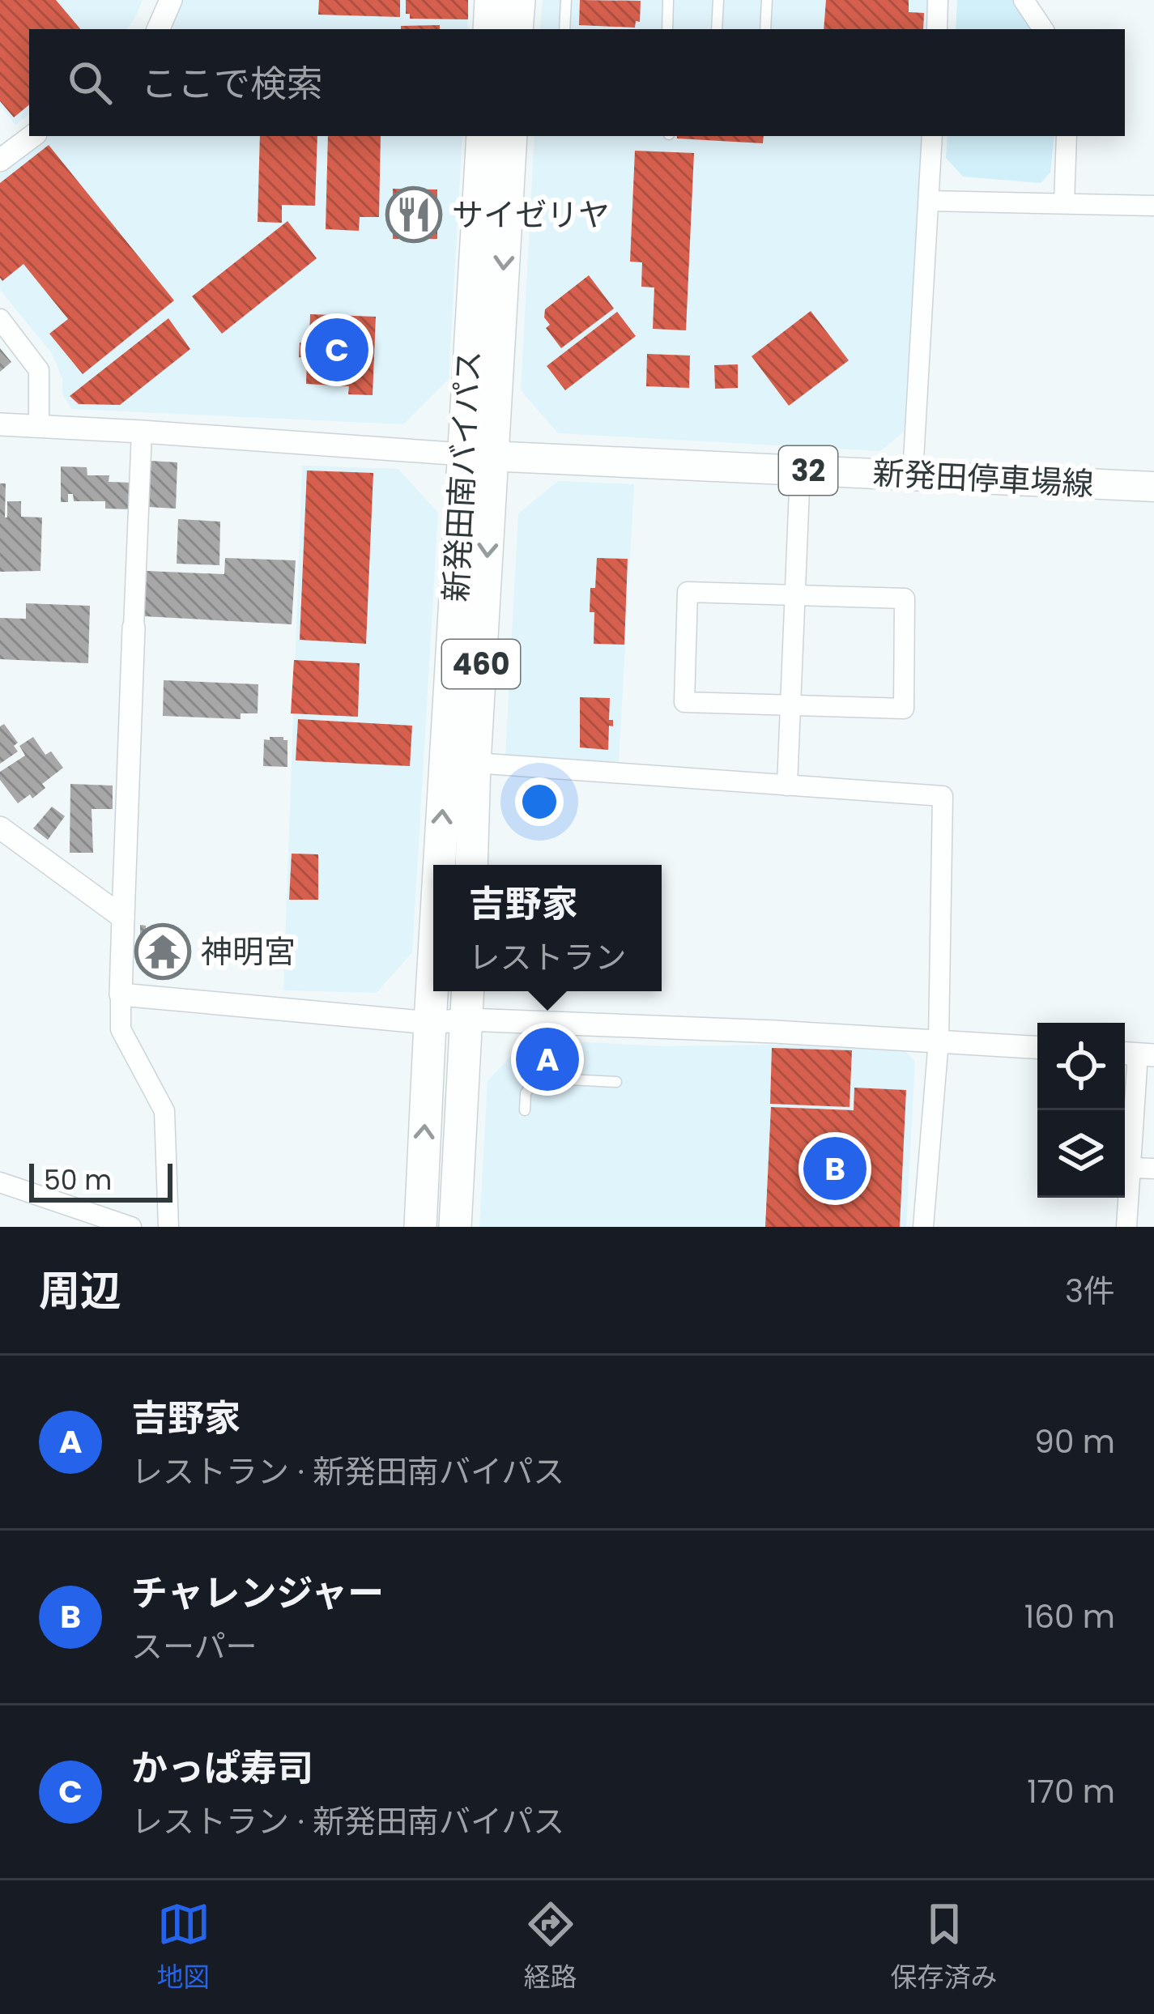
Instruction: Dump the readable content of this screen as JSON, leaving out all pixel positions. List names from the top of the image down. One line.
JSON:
{"streets":{"highway":["新発田南バイパス","460"],"main road":["32","新発田停車場線"]},"crossings":[["新発田南バイパス","新発田停車場線"]],"places":{"restaurant":["サイゼリヤ"],"temple":["神明宮"]},"scale_bar":"50 m","page":{"search":"ここで検索","pins":["C","A","B"],"popup":["吉野家","レストラン"],"scale":"50 m","heading":["周辺","3件"],"list":[{"mark":"A","name":"吉野家","note":"レストラン · 新発田南バイパス","value":"90 m"},{"mark":"B","name":"チャレンジャー","note":"スーパー","value":"160 m"},{"mark":"C","name":"かっぱ寿司","note":"レストラン · 新発田南バイパス","value":"170 m"}],"nav":["地図","経路","保存済み"]}}
